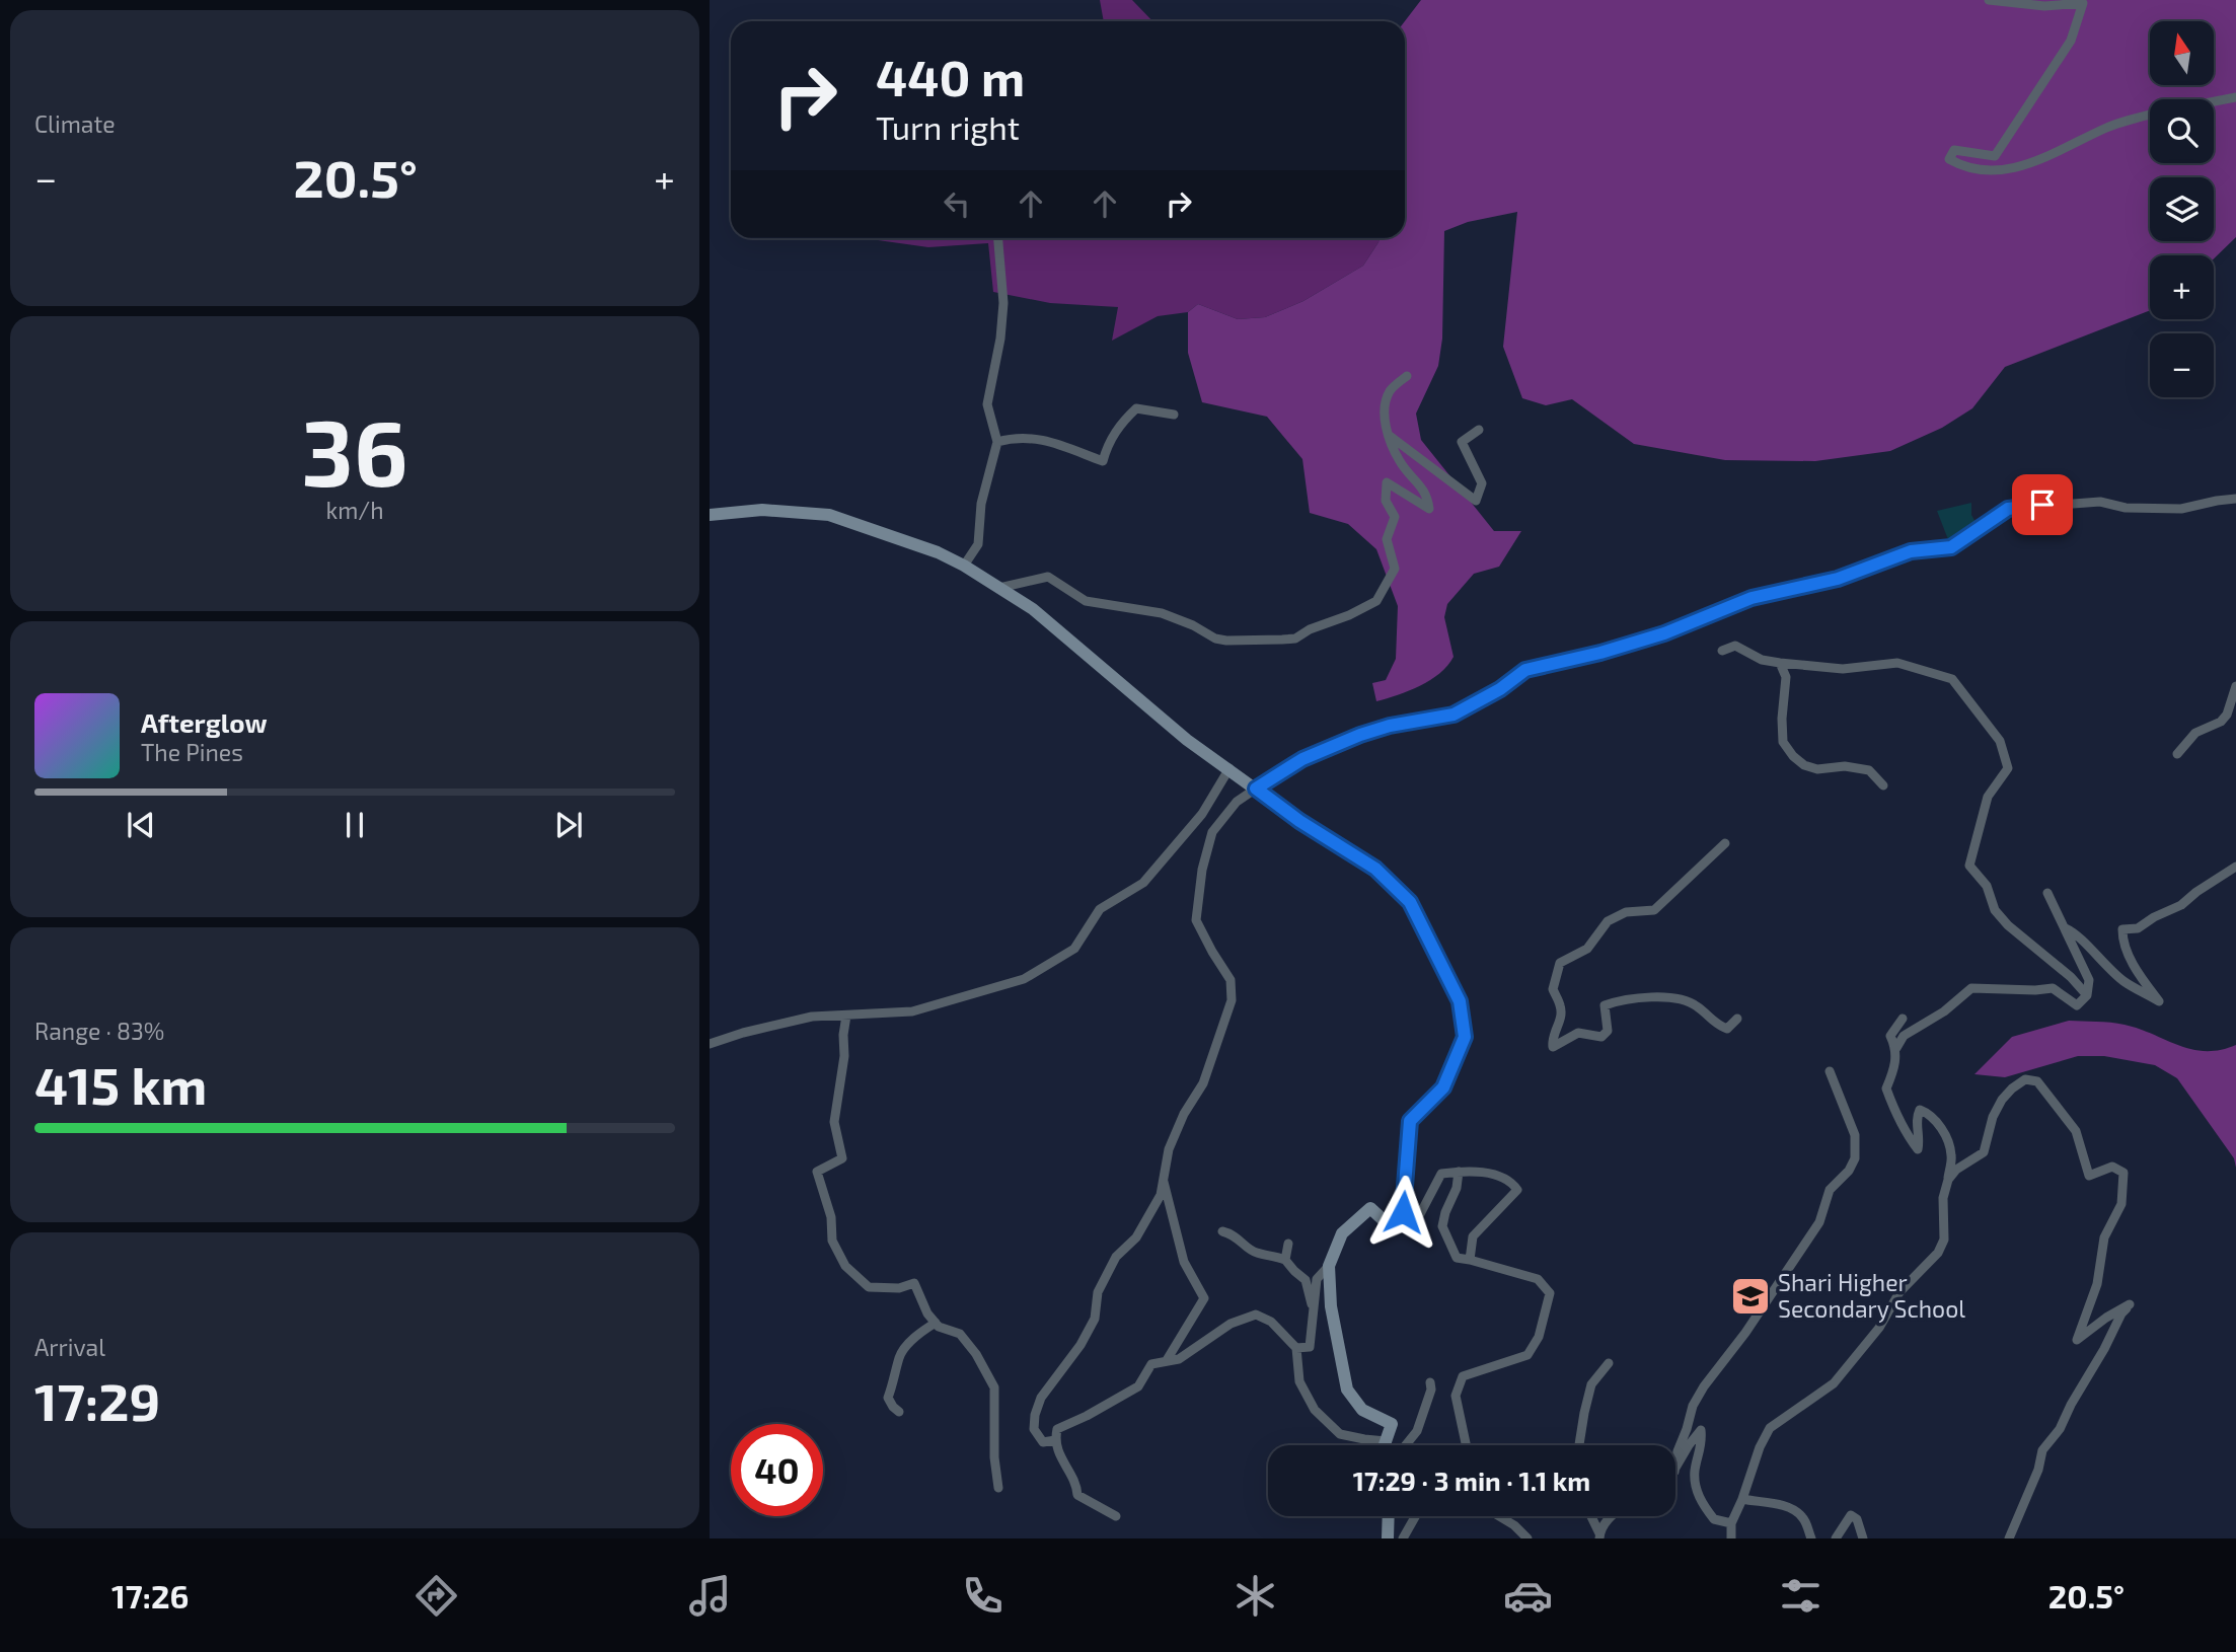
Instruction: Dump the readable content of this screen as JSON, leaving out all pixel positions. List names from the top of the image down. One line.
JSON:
{"places":{"school or university":["Shari Higher Secondary School"]},"north":"top","page":{"tile":["Climate",["36","km/h"],["Range · 83%","415 km"],["Arrival","17:29"]],"map_buttons":["+","−"],"turn":["440 m","Turn right"],"heat":["−","20.5°","+"],"song":["Afterglow","The Pines"],"limit":"40","trip":"17:29 · 3 min · 1.1 km","tabs":["17:26","20.5°"]}}
